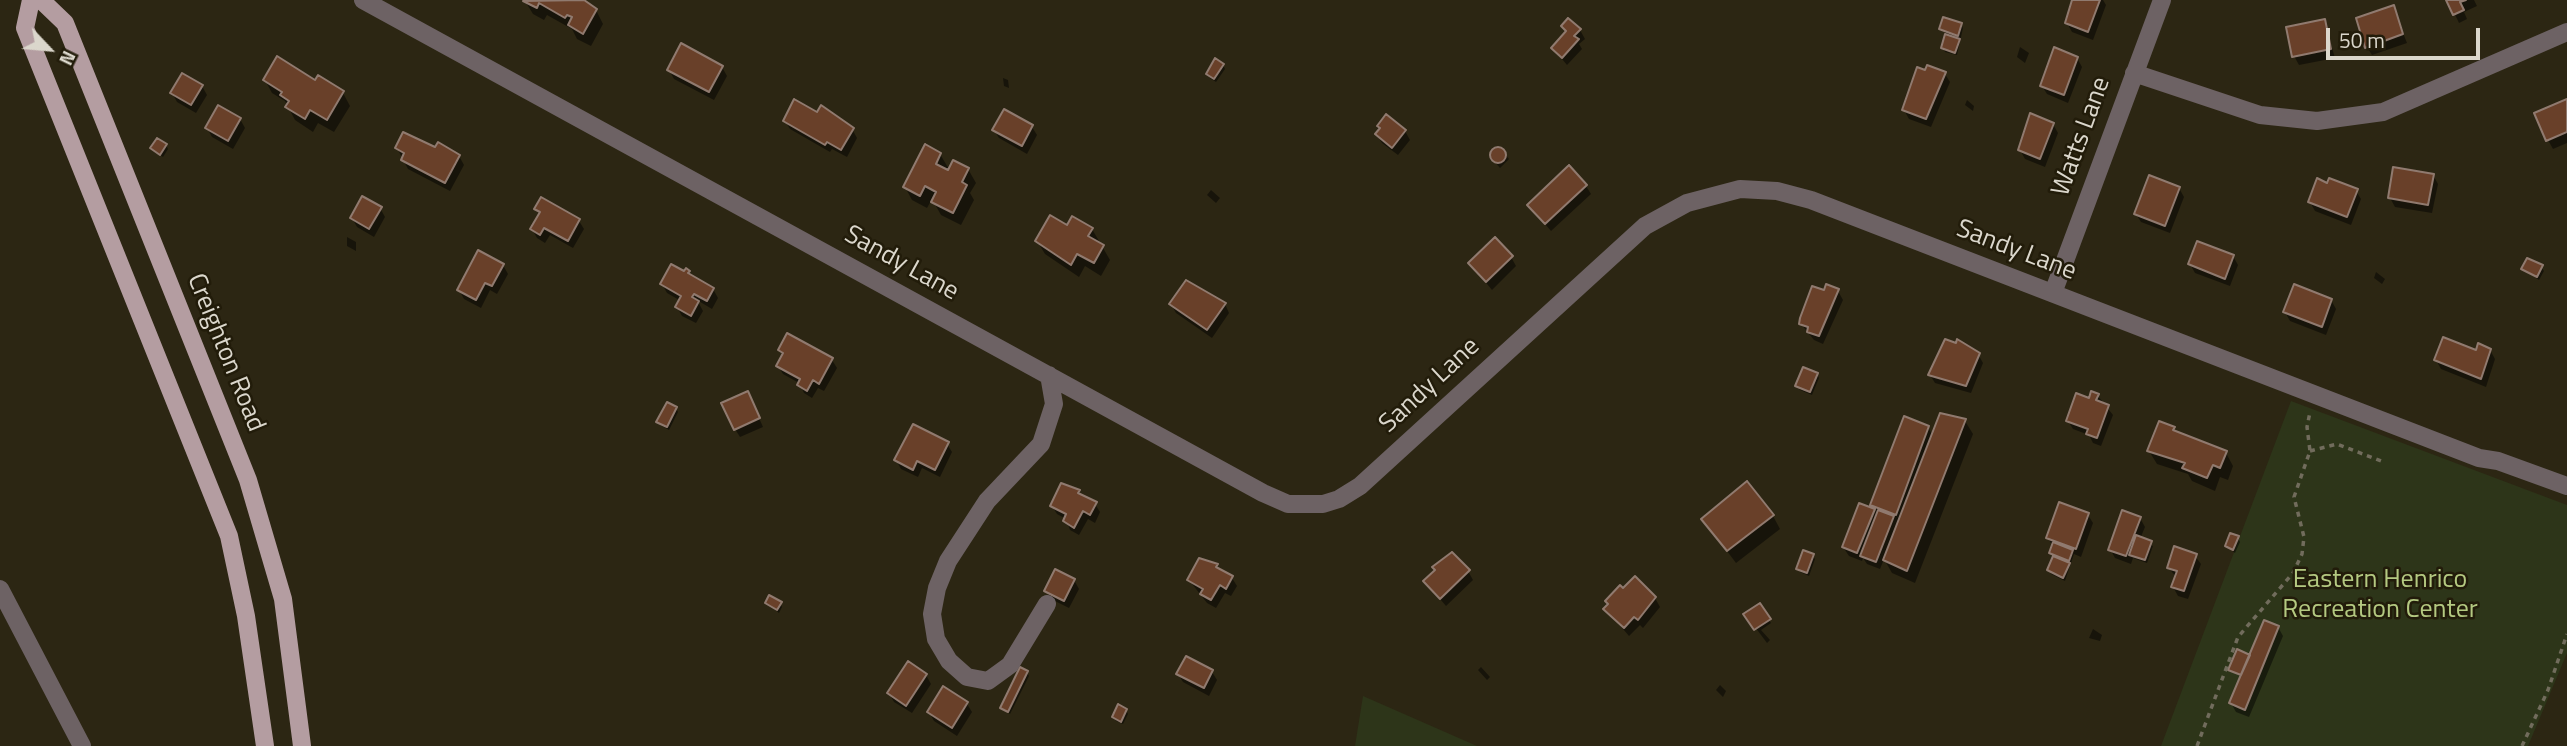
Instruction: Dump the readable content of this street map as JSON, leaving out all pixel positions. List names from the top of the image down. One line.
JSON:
{"streets":{"main road":["Creighton Road"],"street":["Watts Lane","Sandy Lane"]},"crossings":[["Watts Lane","Sandy Lane"]],"parks":["Eastern Henrico Recreation Center"],"scale_bar":"50 m","north":"bottom right"}
